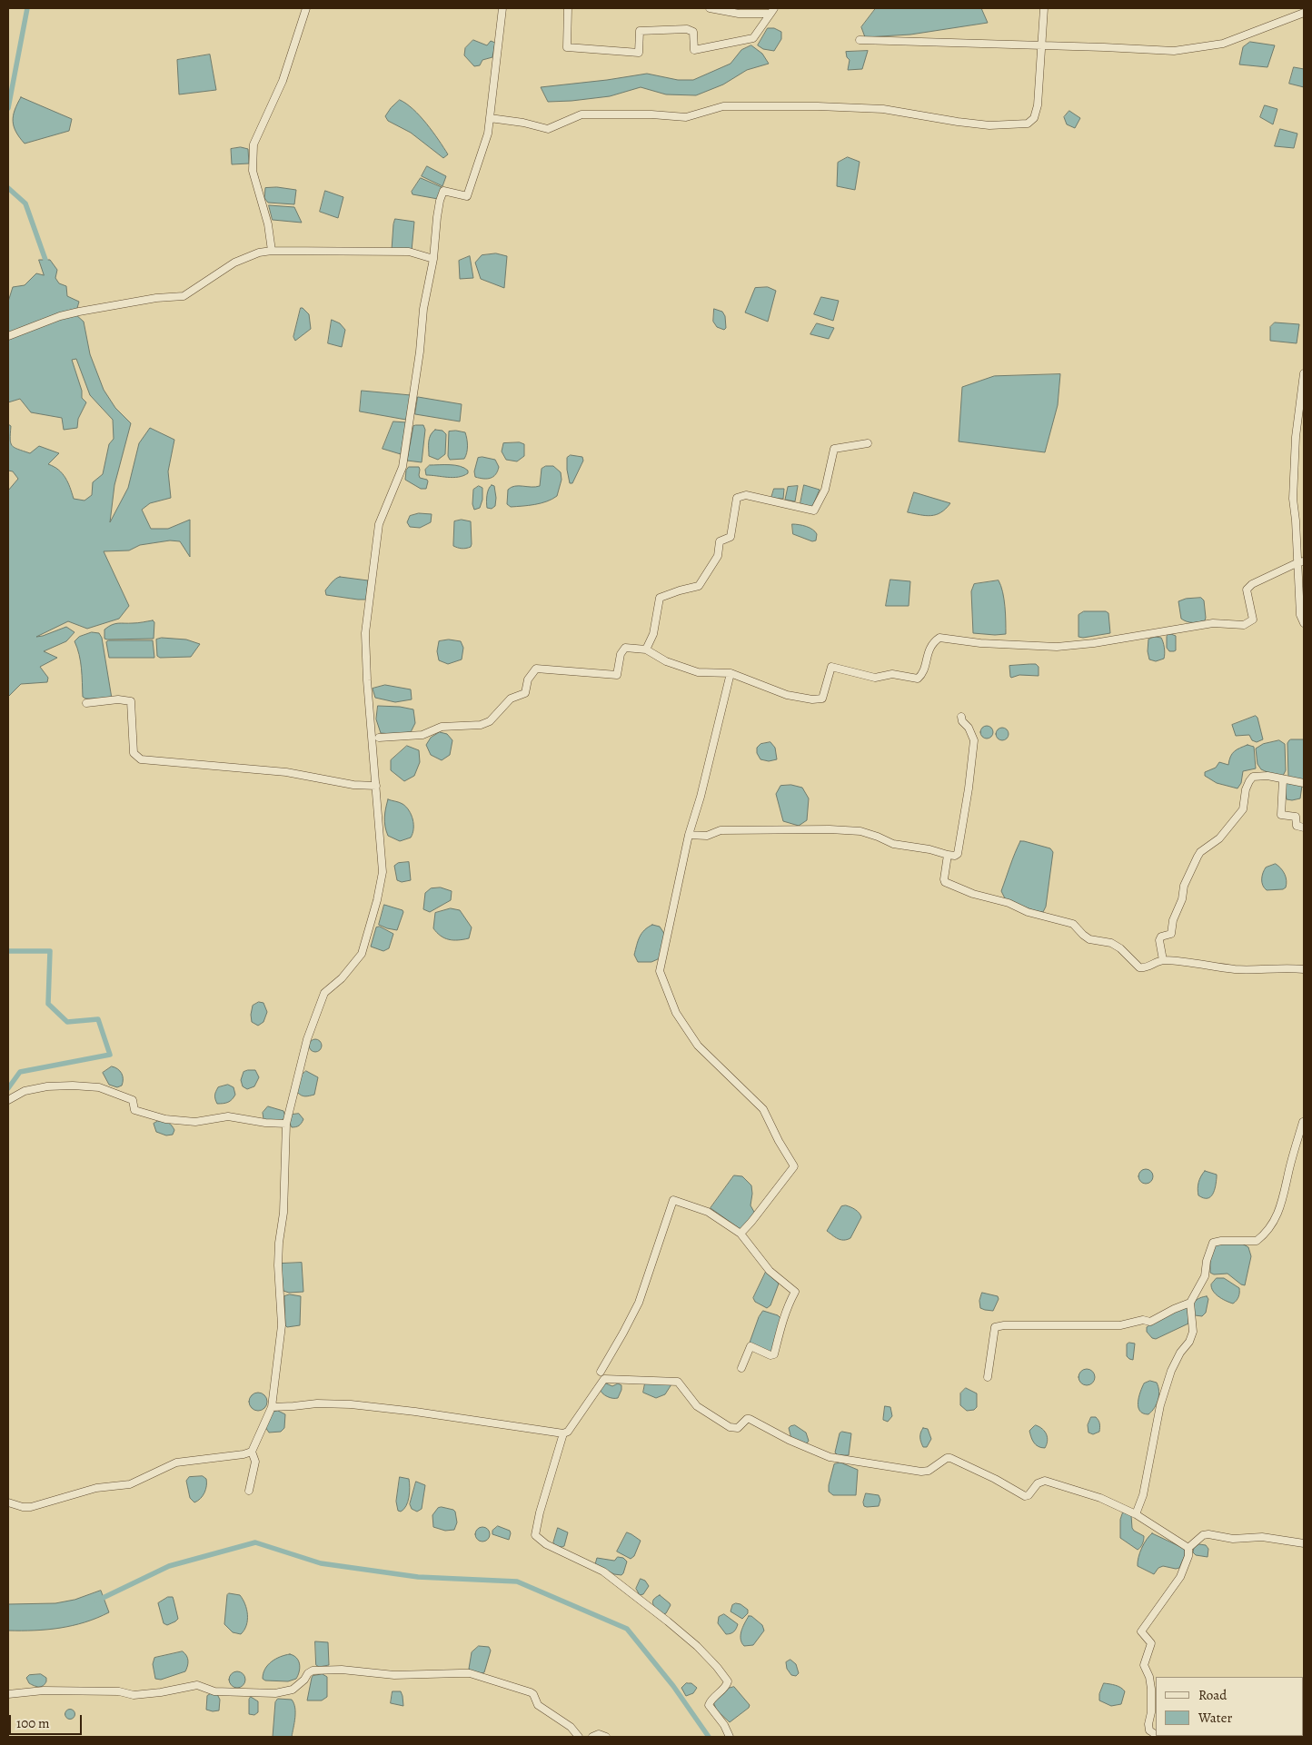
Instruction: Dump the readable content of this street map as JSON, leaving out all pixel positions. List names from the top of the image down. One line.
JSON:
{"legend":["Road","Water"],"scale_bar":"100 m"}
